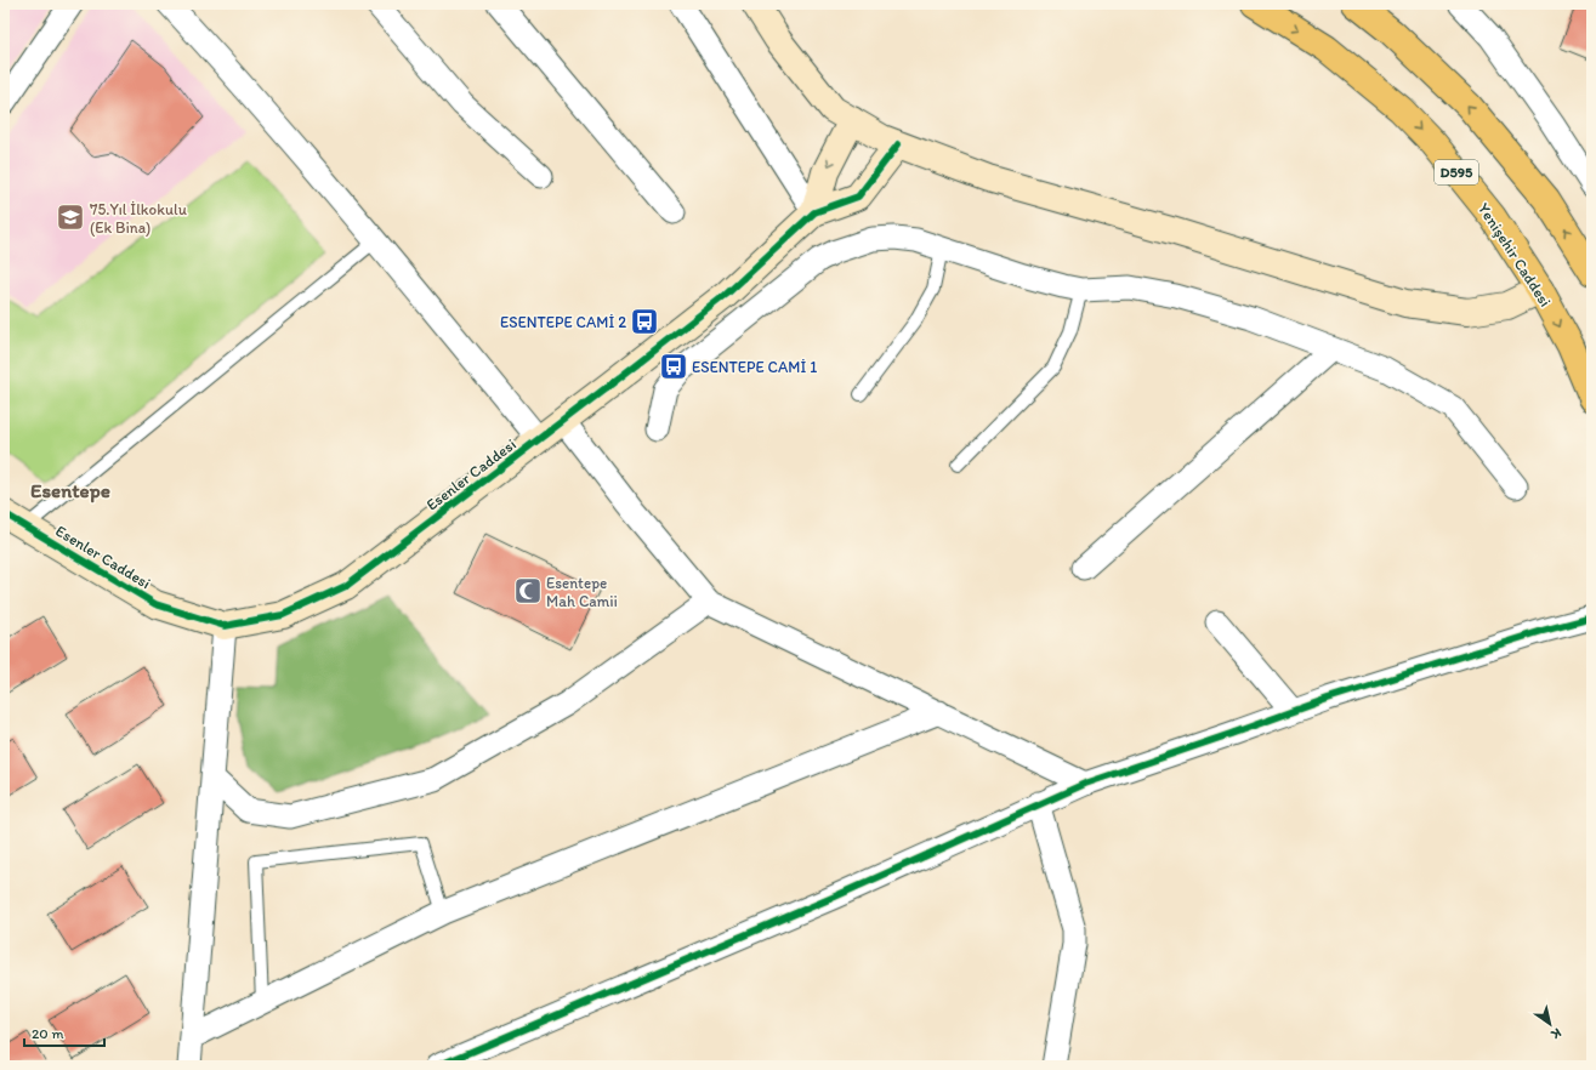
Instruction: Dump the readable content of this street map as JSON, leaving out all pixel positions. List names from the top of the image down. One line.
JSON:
{"streets":{"highway":["D595","Yenişehir Caddesi"],"street":["Esenler Caddesi"]},"districts":["Esentepe"],"places":{"school or university":["75.Yıl İlkokulu (Ek Bina)"],"bus stop":["ESENTEPE CAMİ 2","ESENTEPE CAMİ 1"],"mosque":["Esentepe Mah Camii"]},"scale_bar":"20 m","north":"bottom right"}
